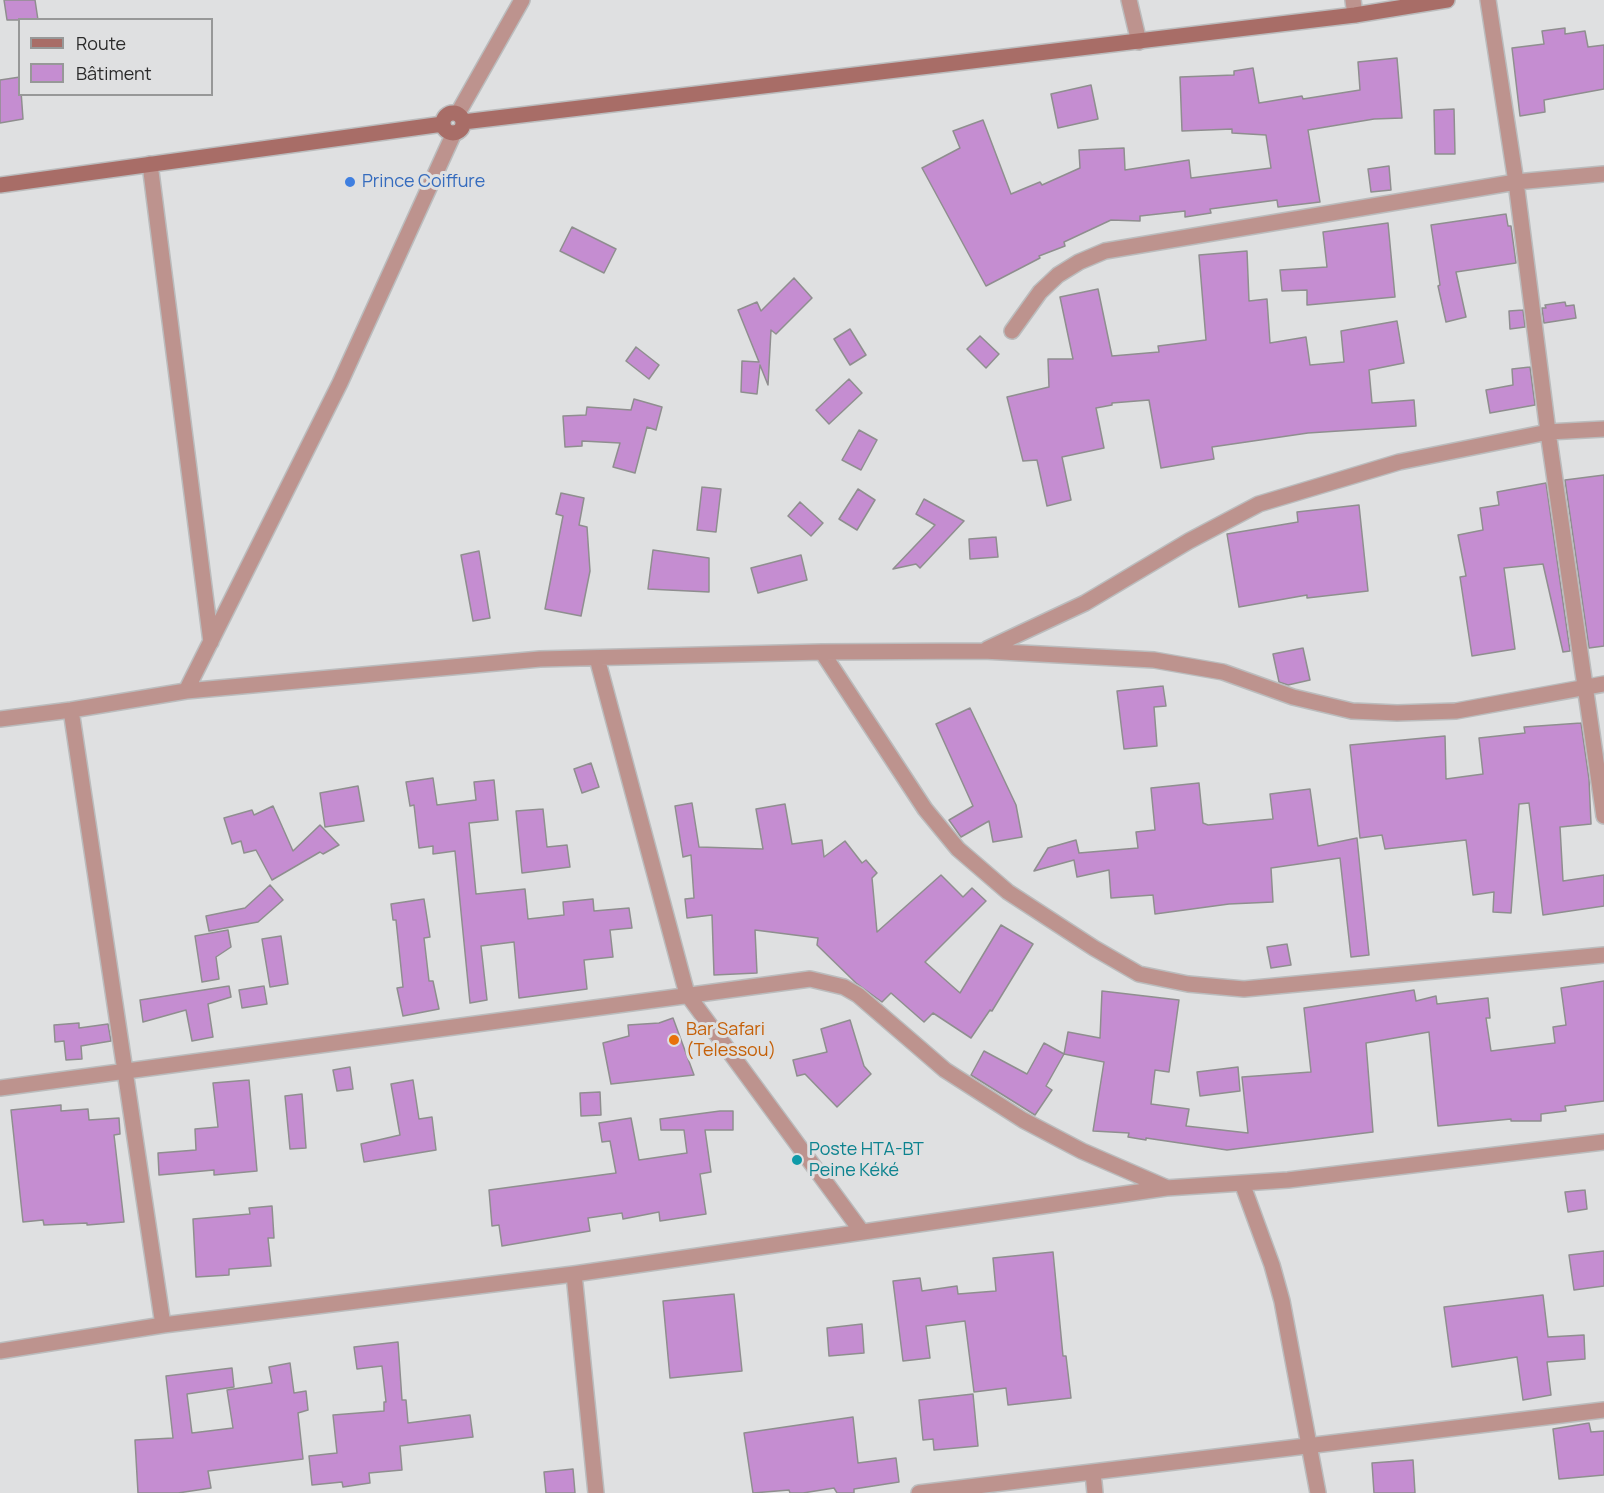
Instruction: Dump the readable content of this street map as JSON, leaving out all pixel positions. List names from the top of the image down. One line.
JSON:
{"places":["Prince Coiffure","Bar Safari (Telessou)","Poste HTA-BT Peine Kéké"],"legend":["Route","Bâtiment"]}
